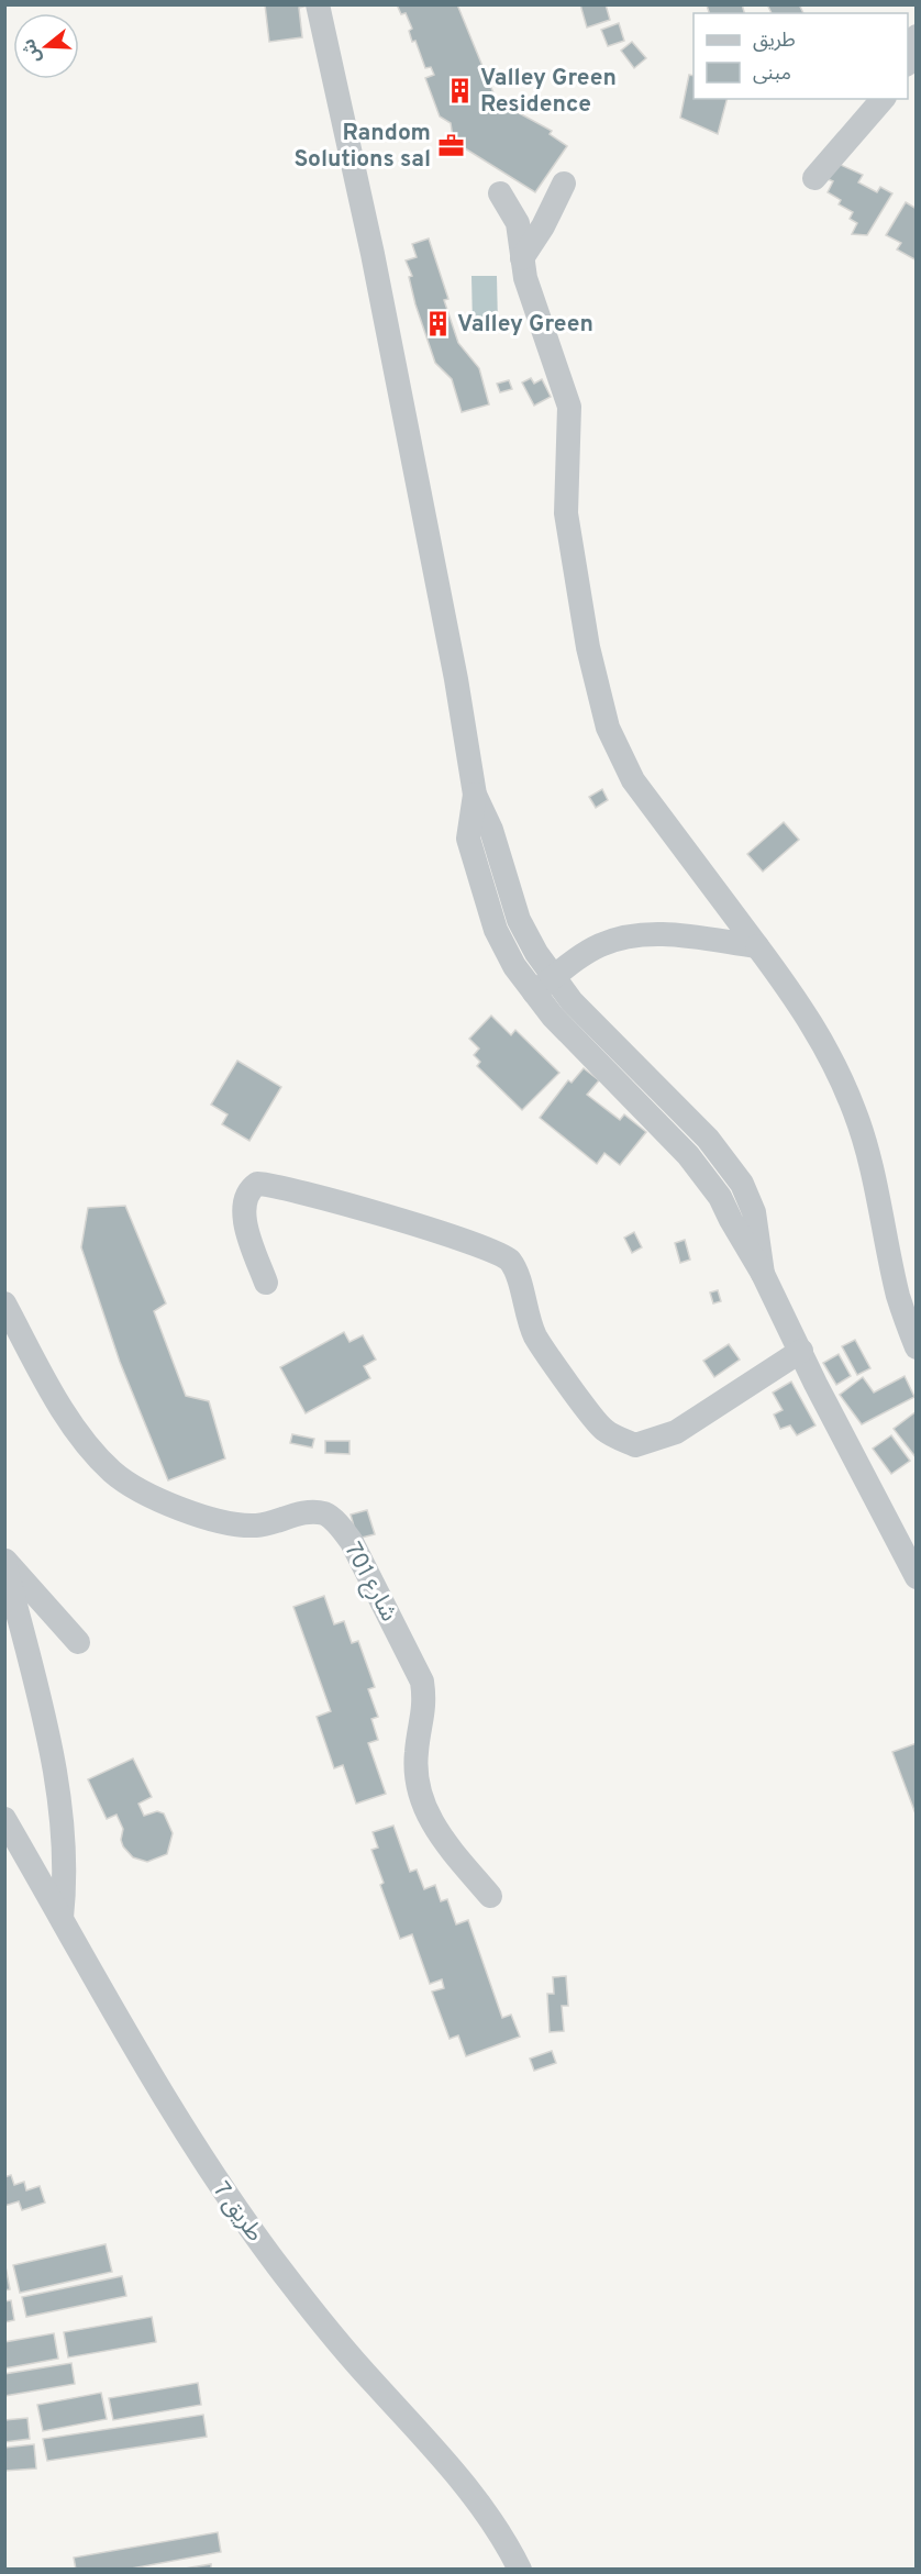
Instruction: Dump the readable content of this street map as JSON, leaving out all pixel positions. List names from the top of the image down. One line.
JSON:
{"streets":{"street":["شارع 701","طريق 7"]},"places":{"building":["Valley Green Residence","Valley Green"],"office":["Random Solutions sal"]},"legend":["طريق","مبنى"],"north":"left"}
